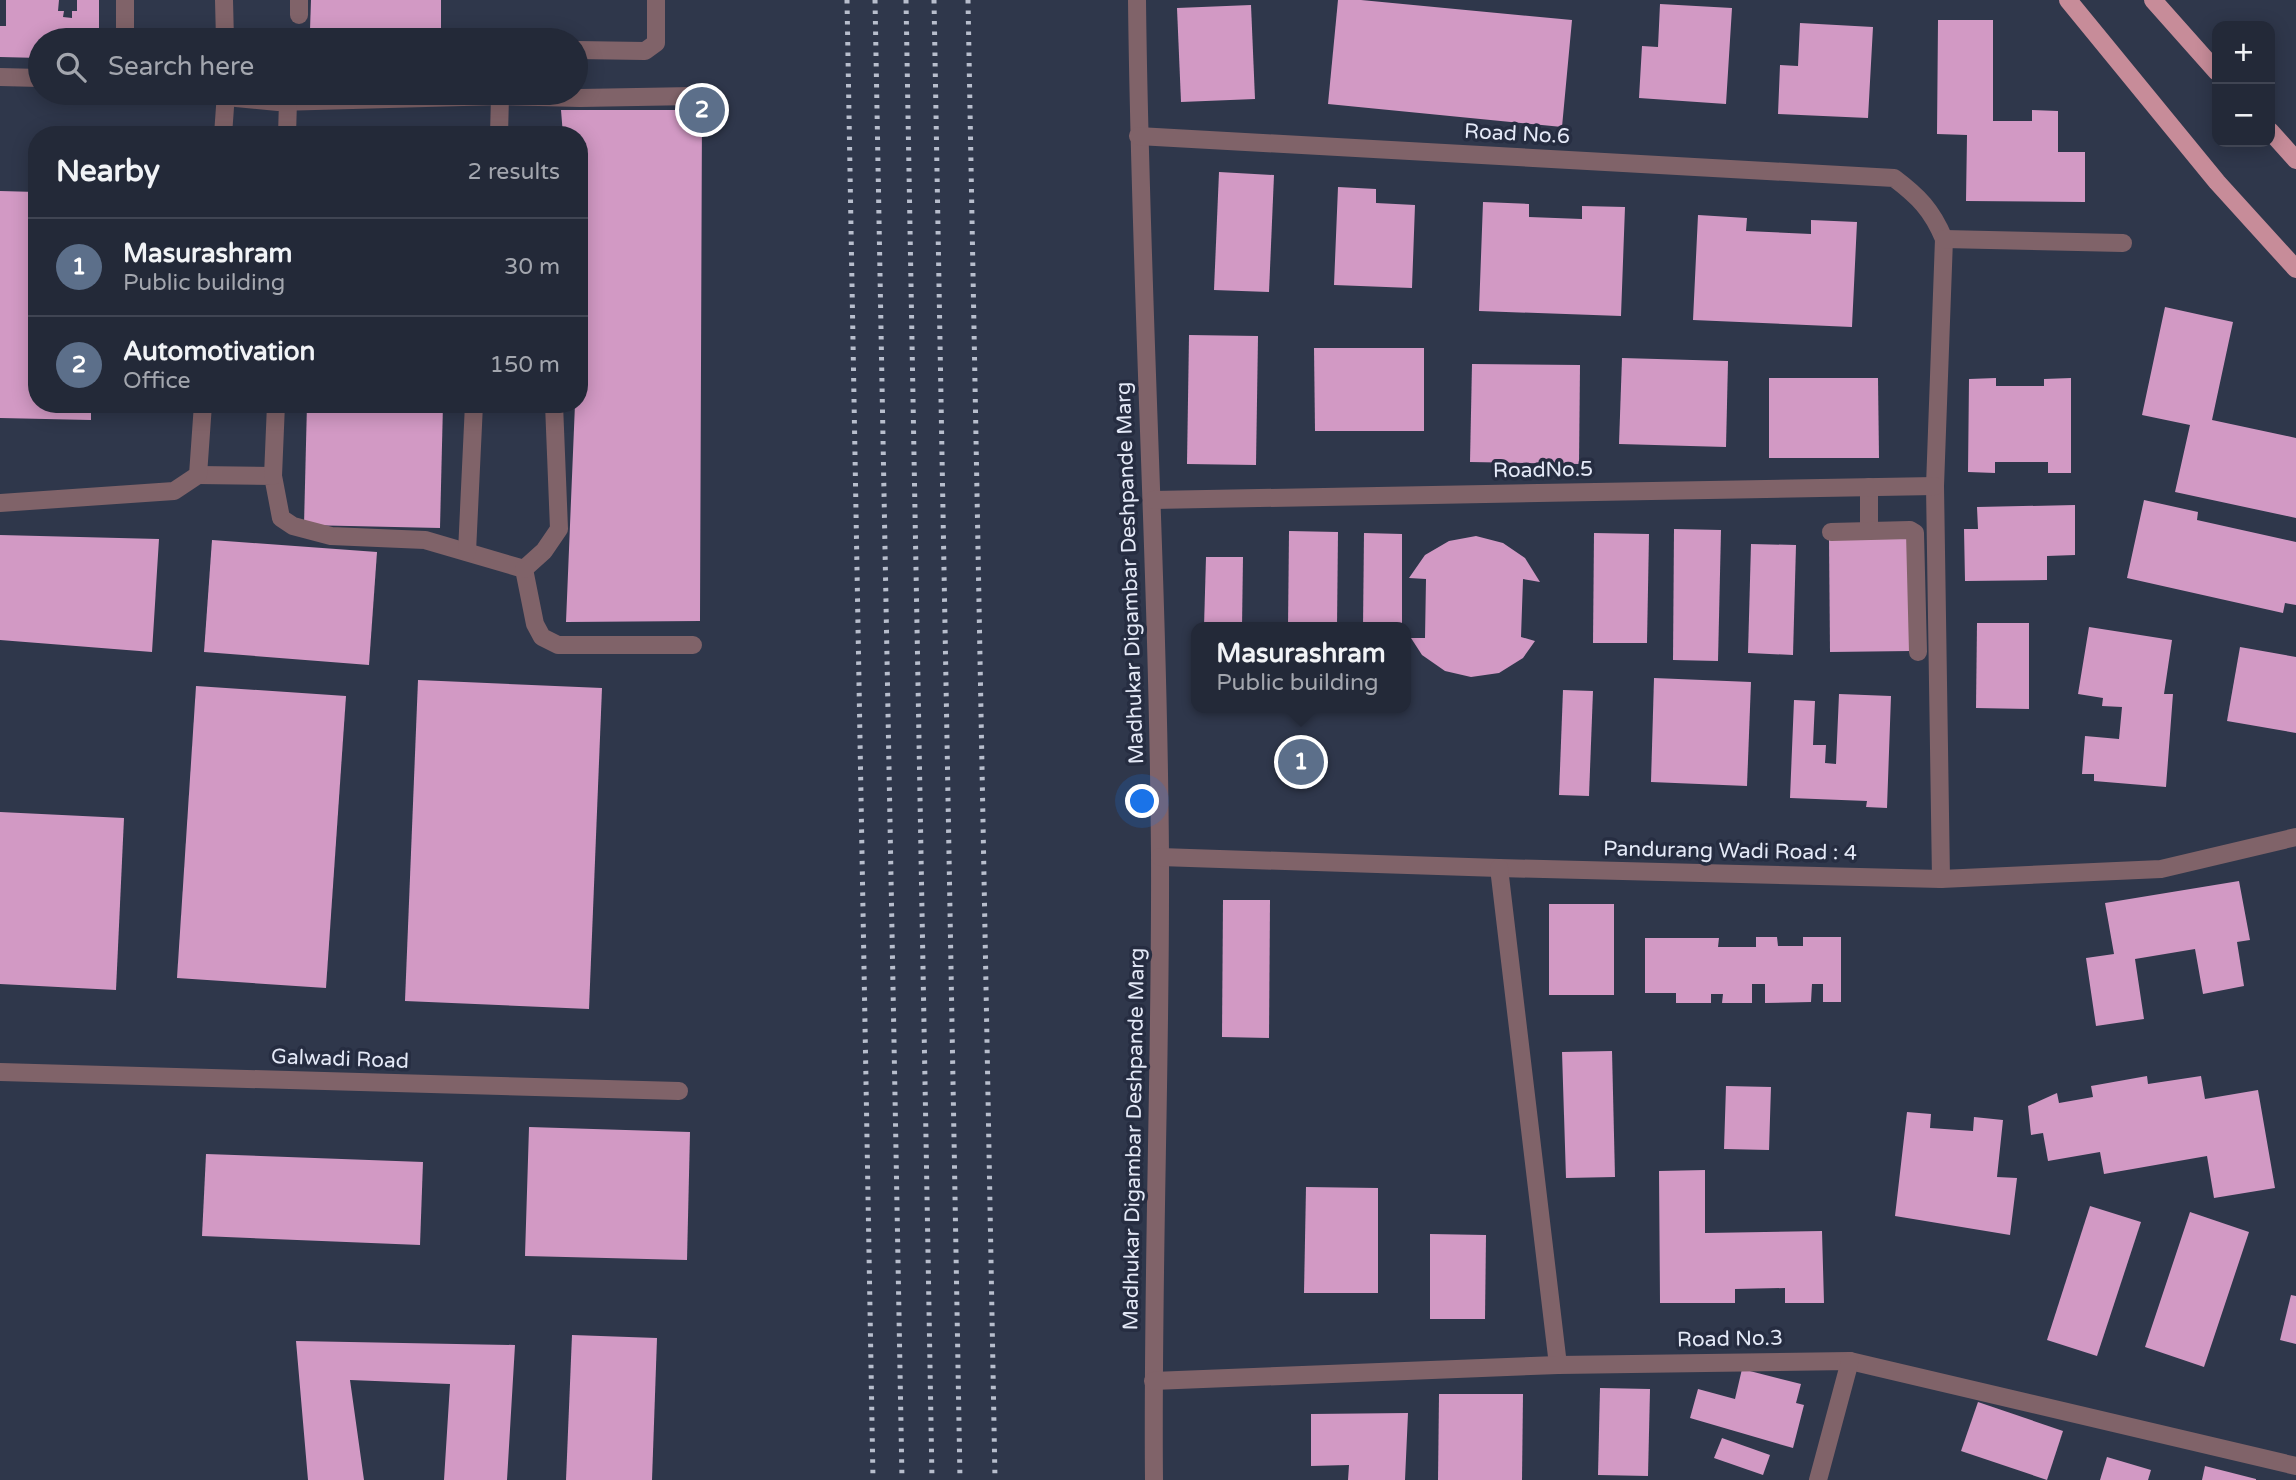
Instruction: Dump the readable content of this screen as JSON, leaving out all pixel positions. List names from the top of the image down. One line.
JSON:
{"streets":{"street":["Road No.6","RoadNo.5","Madhukar Digambar Deshpande Marg","Pandurang Wadi Road : 4","Galwadi Road","Road No.3"]},"crossings":[["Road No.6","Madhukar Digambar Deshpande Marg"],["RoadNo.5","Madhukar Digambar Deshpande Marg"],["Madhukar Digambar Deshpande Marg","Pandurang Wadi Road : 4"],["Madhukar Digambar Deshpande Marg","Road No.3"]],"page":{"map_buttons":["+","−"],"search":"Search here","pins":["2","1"],"heading":["Nearby","2 results"],"list":[{"mark":"1","name":"Masurashram","note":"Public building","value":"30 m"},{"mark":"2","name":"Automotivation","note":"Office","value":"150 m"}],"popup":["Masurashram","Public building"]}}
